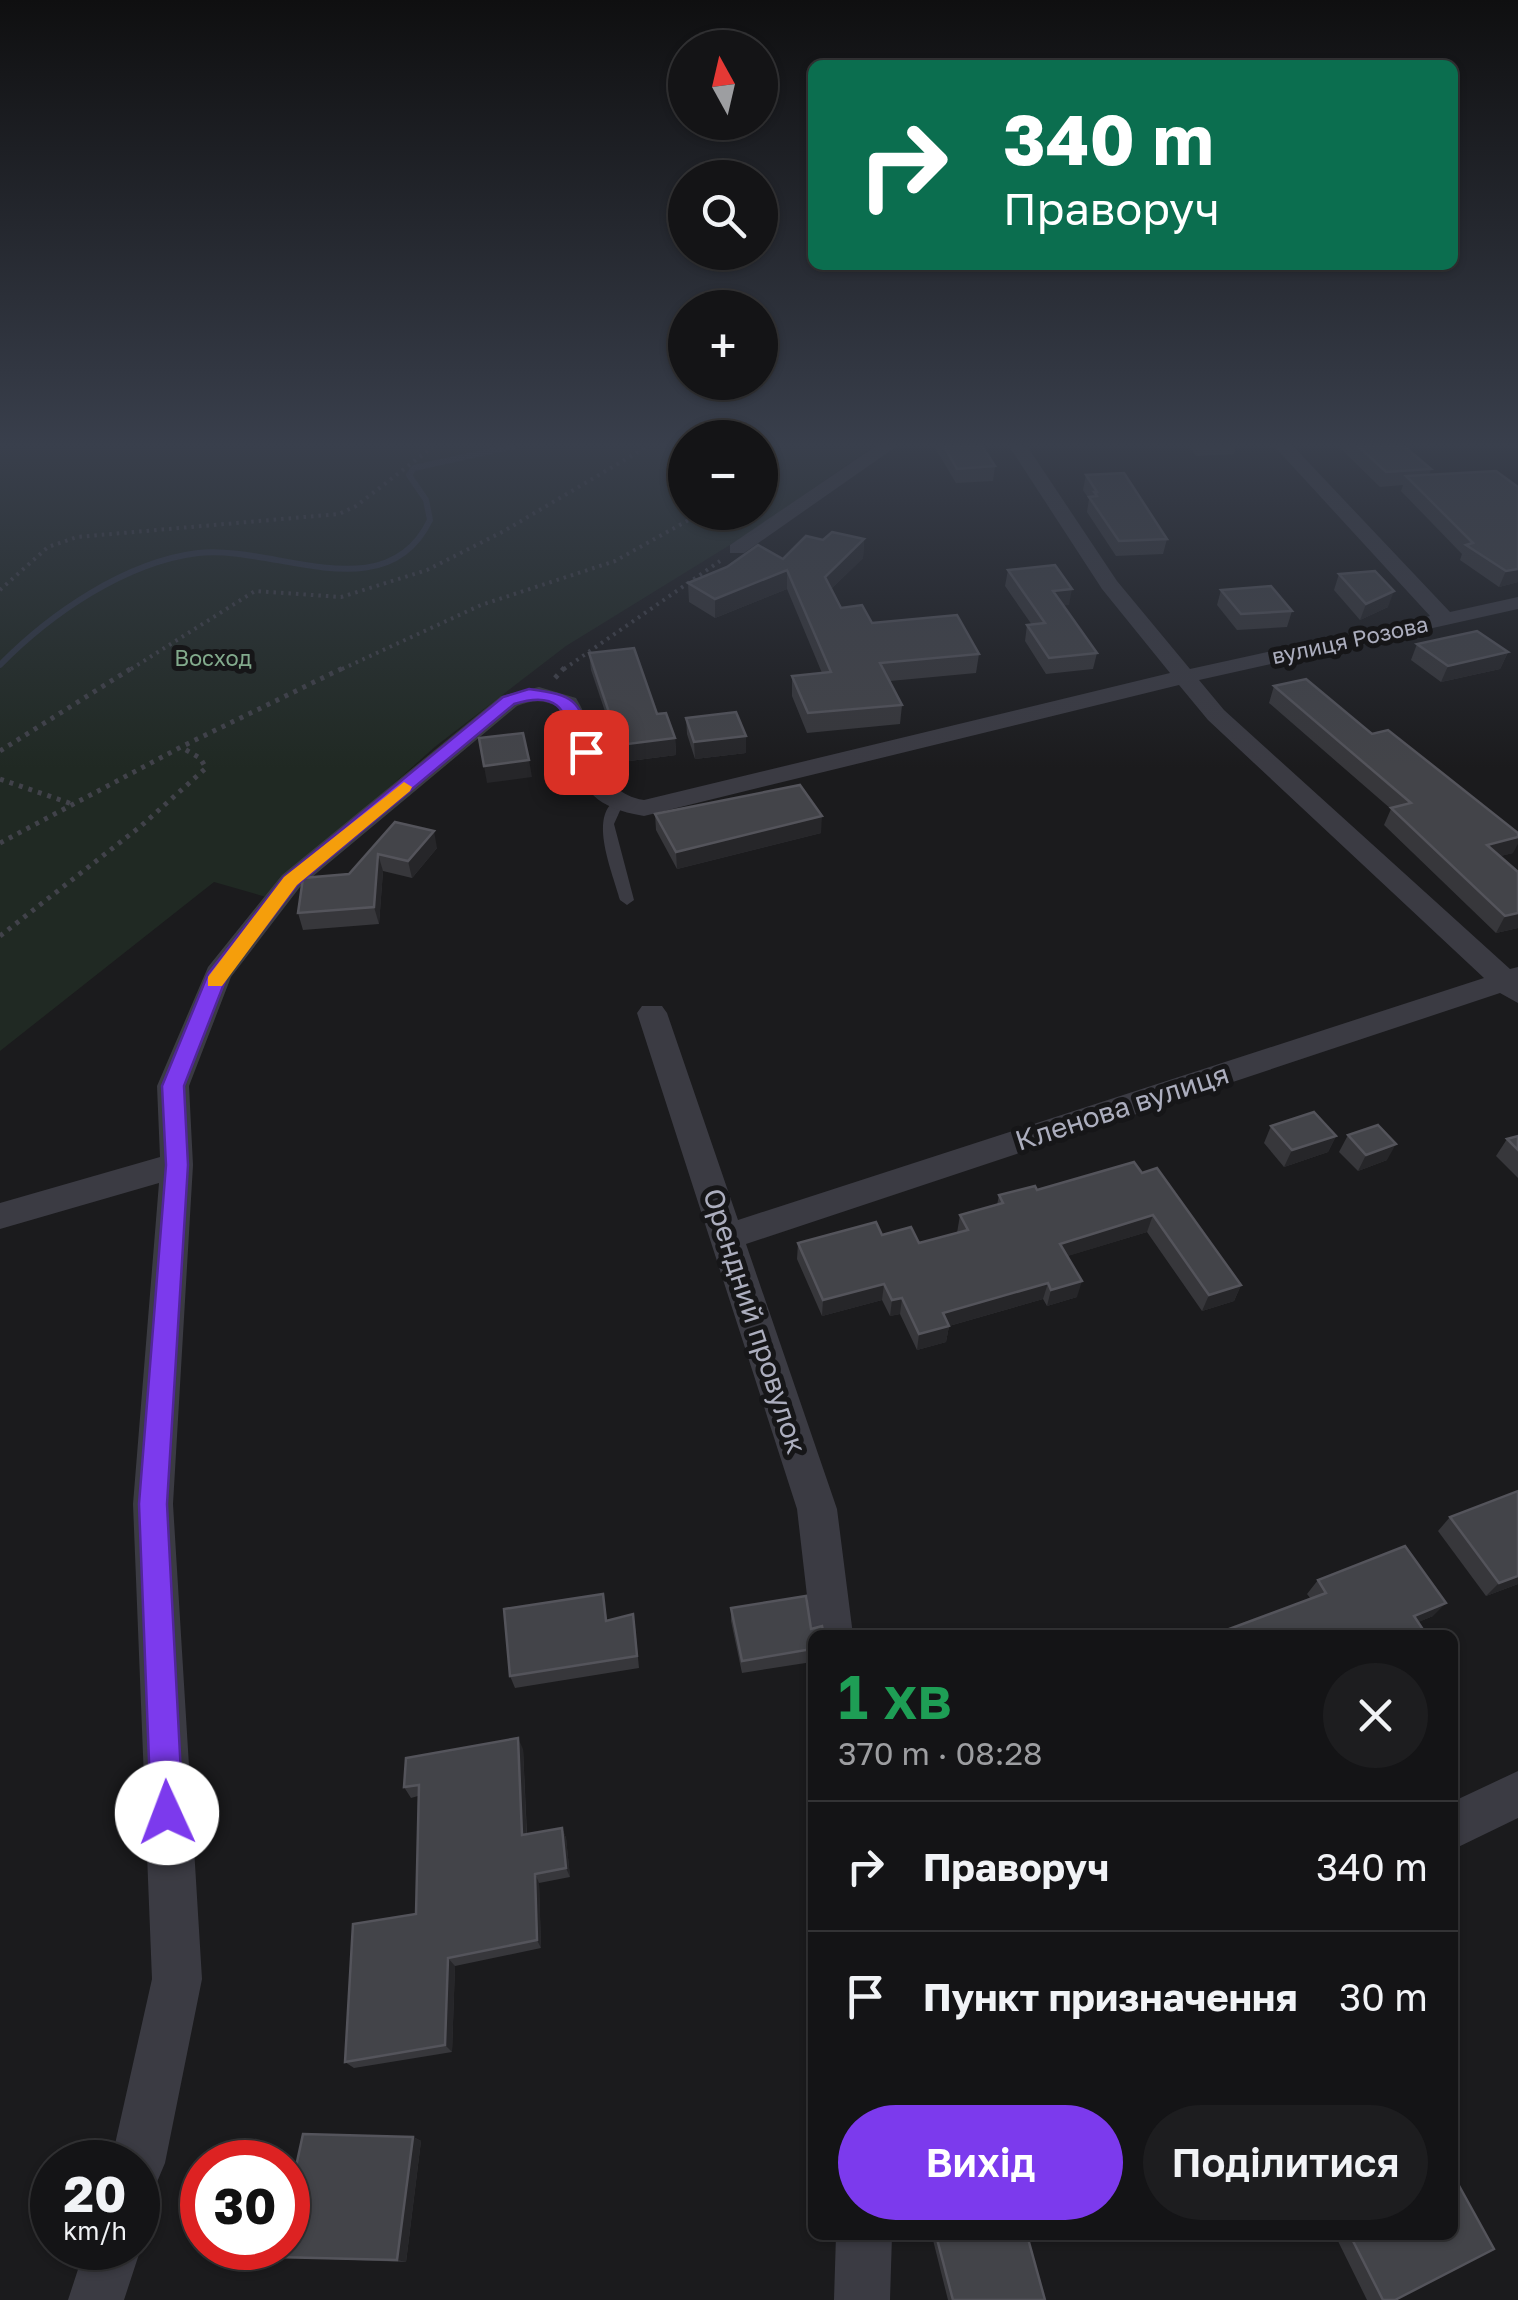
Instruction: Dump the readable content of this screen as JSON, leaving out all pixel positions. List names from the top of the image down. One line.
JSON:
{"streets":{"street":["вулиця Розова","Кленова вулиця","Орендний провулок"]},"crossings":[["Кленова вулиця","Орендний провулок"]],"parks":["Восход"],"north":"top","page":{"map_buttons":["+","−"],"turn":["340 m","Праворуч"],"heading":["1 хв","370 m · 08:28"],"list":[{"name":"Праворуч","value":"340 m"},{"name":"Пункт призначення","value":"30 m"}],"buttons":["Вихід","Поділитися"],"speed":"20 km/h","limit":"30"}}
